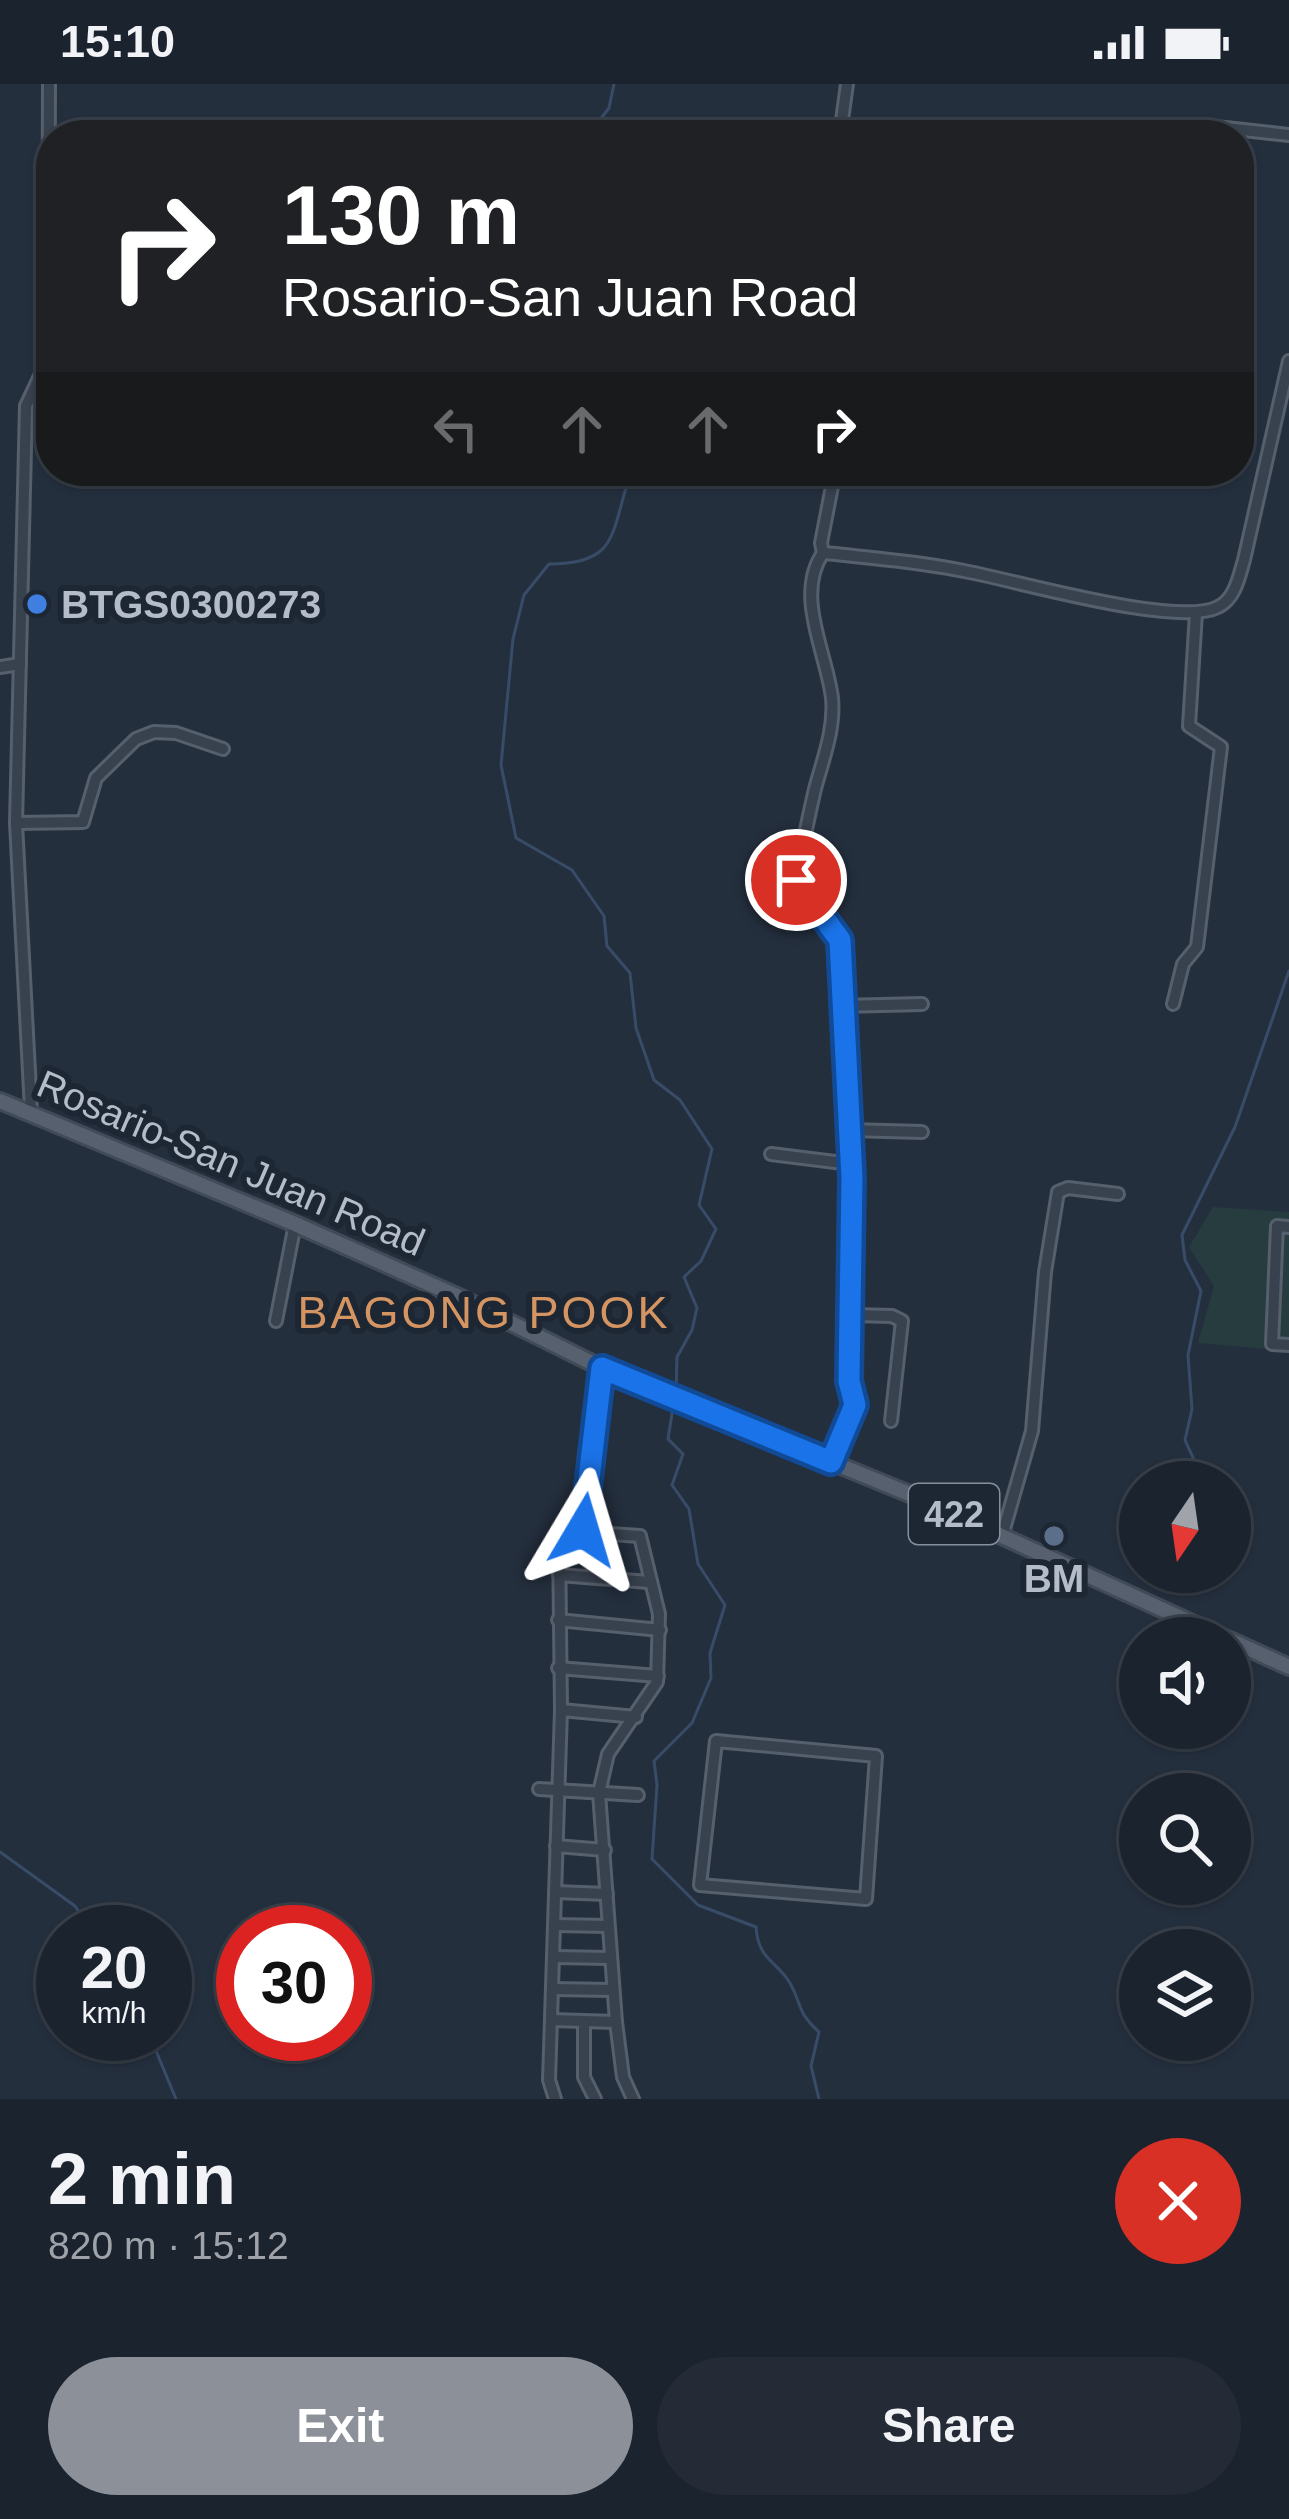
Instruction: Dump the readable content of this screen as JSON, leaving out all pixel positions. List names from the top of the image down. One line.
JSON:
{"streets":{"main road":["Rosario-San Juan Road","422"]},"districts":["BAGONG POOK"],"places":["BTGS0300273","BM"],"north":"bottom","page":{"status":"15:10","turn":["130 m","Rosario-San Juan Road"],"speed":"20 km/h","limit":"30","heading":["2 min","820 m · 15:12"],"buttons":["Exit","Share"]}}
